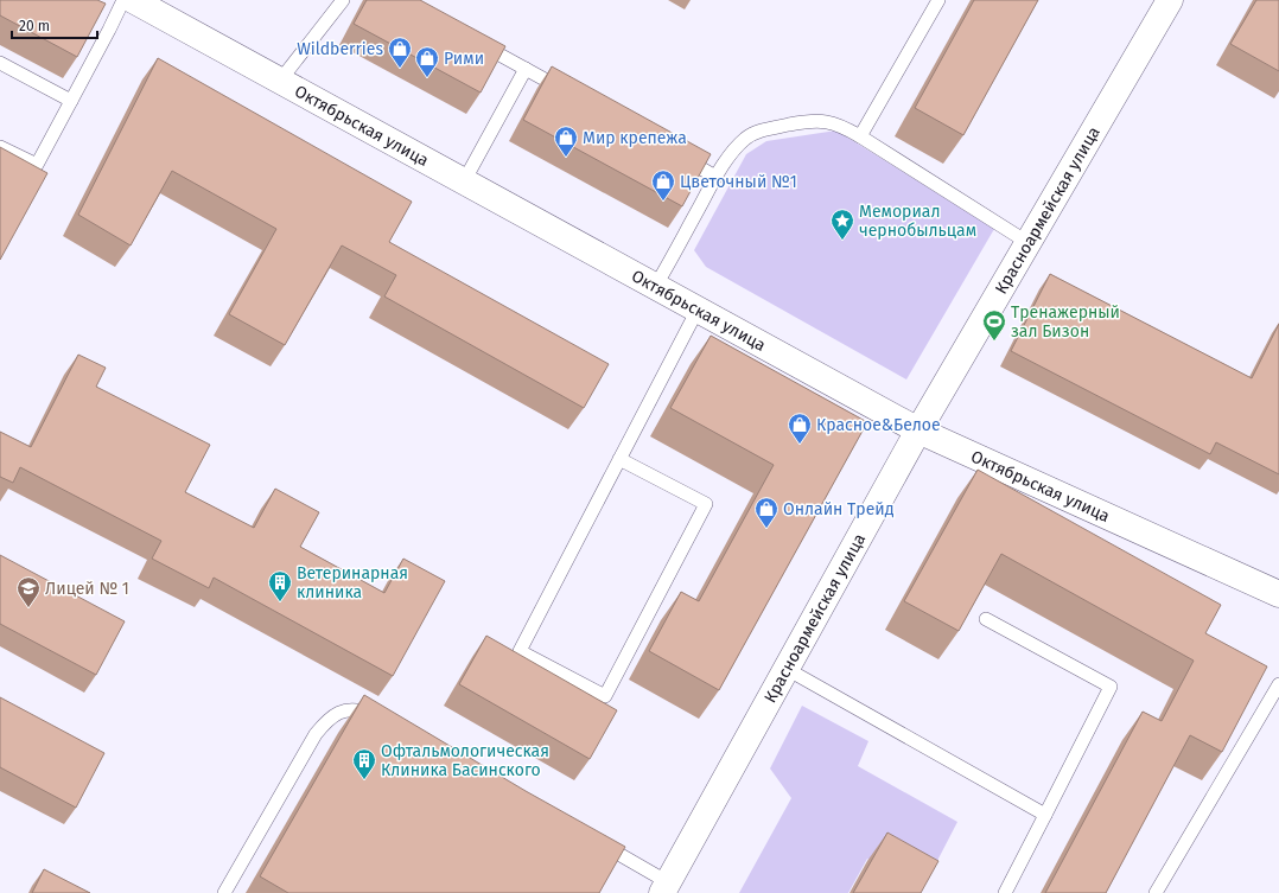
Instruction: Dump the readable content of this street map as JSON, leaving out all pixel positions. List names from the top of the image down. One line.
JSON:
{"streets":{"main road":["Октябрьская улица","Красноармейская улица"]},"crossings":[["Октябрьская улица","Красноармейская улица"]],"places":{"shop":["Wildberries","Рими","Мир крепежа","Цветочный №1","Красное&Белое","Онлайн Трейд"],"place":["Мемориал чернобыльцам"],"sports":["Тренажерный зал Бизон"],"building":["Ветеринарная клиника","Офтальмологическая Клиника Басинского"],"school or university":["Лицей № 1"]},"scale_bar":"20 m"}
